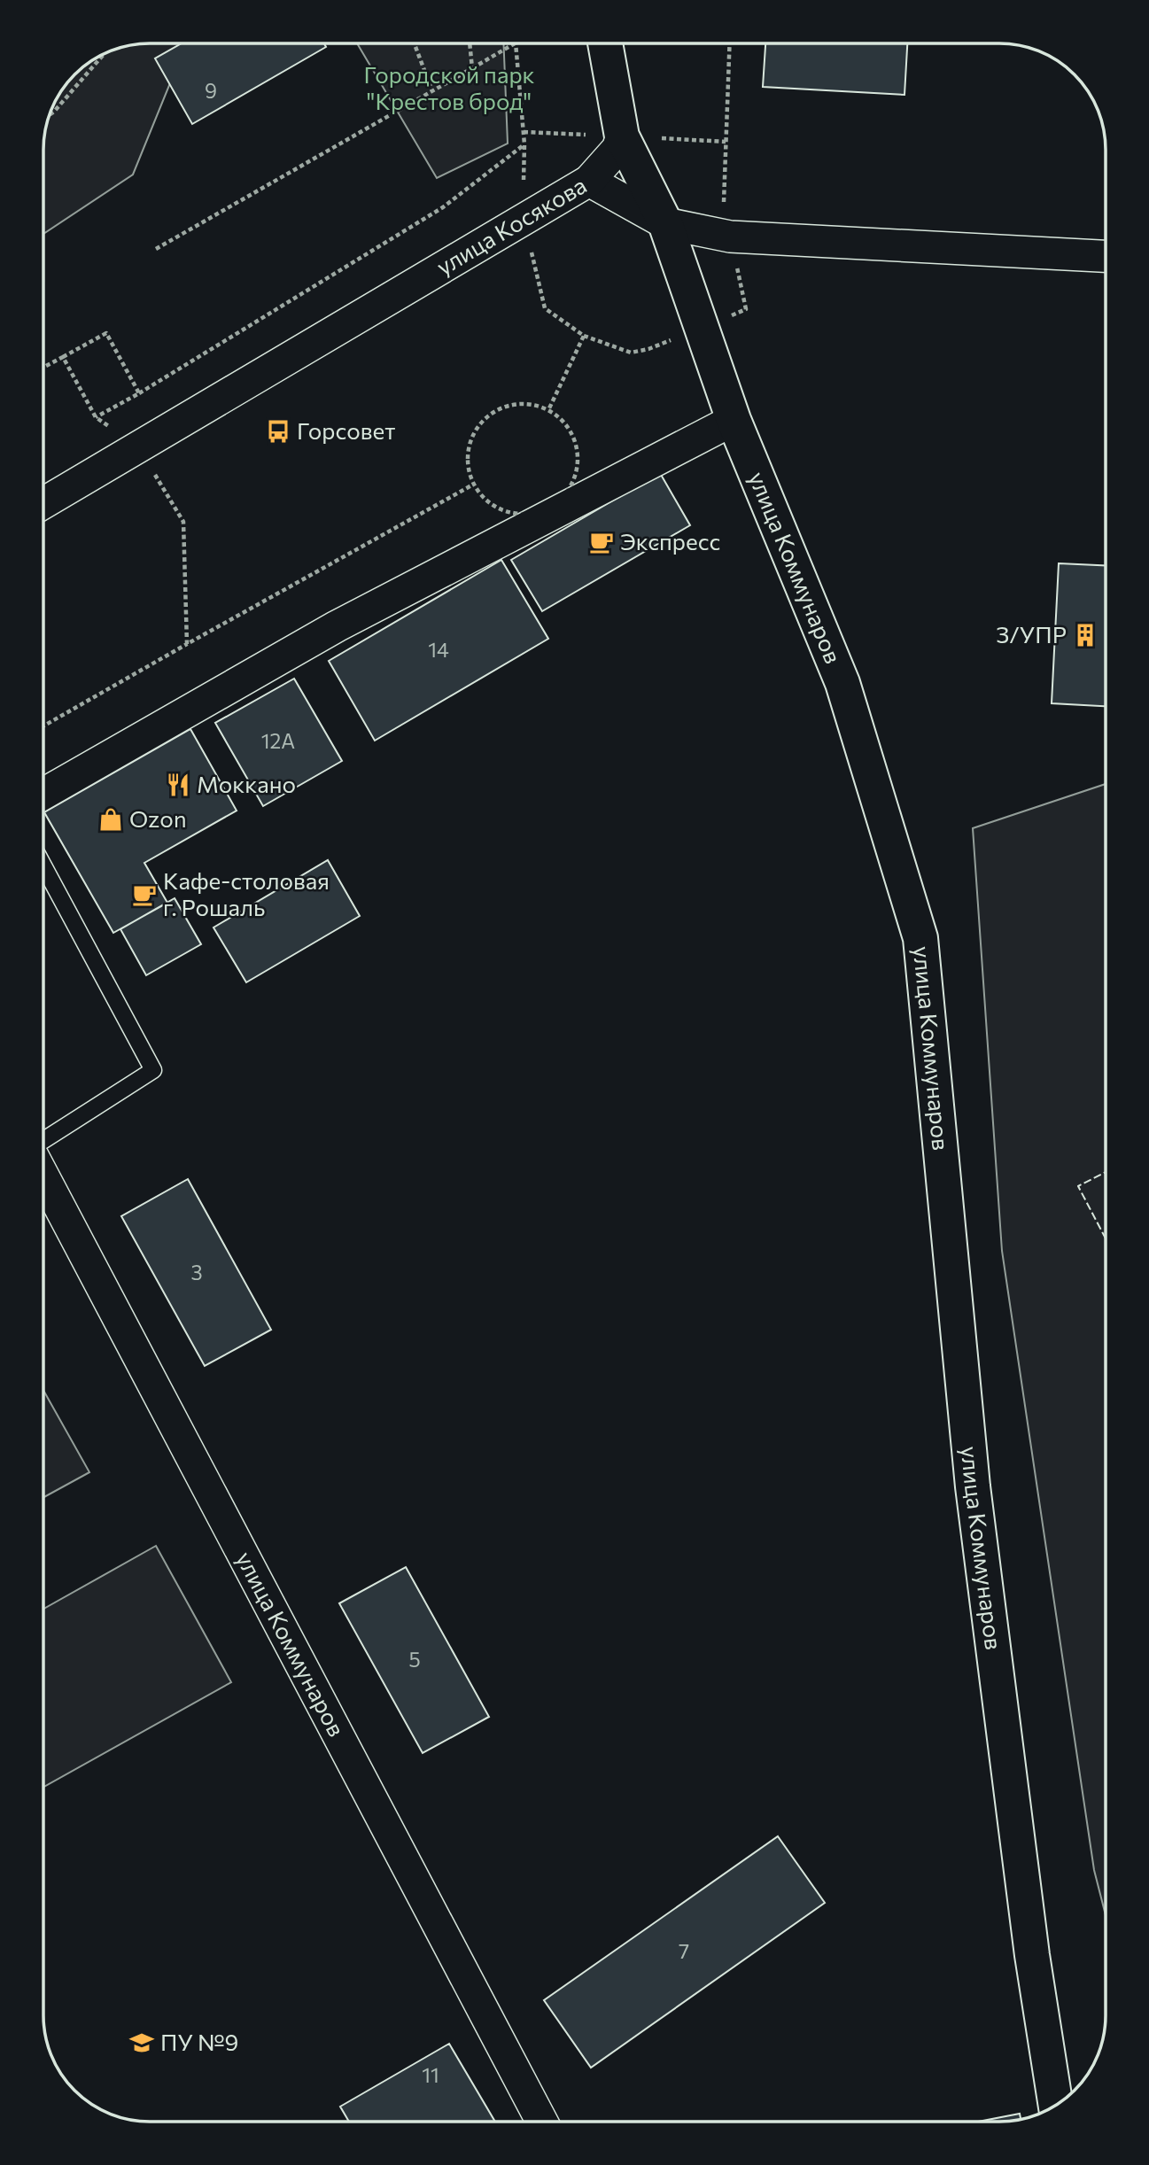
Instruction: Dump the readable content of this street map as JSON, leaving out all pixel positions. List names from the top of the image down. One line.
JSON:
{"streets":{"street":["улица Косякова","улица Коммунаров"]},"crossings":[["улица Косякова","улица Коммунаров"]],"parks":["Городской парк \"Крестов брод\""],"places":{"bus stop":["Горсовет"],"cafe":["Экспресс","Кафе-столовая г. Рошаль"],"building":["З/УПР"],"restaurant":["Моккано"],"shop":["Ozon"],"school or university":["ПУ №9"]},"house_numbers":["9","14","12А","3","5","7","11"]}
